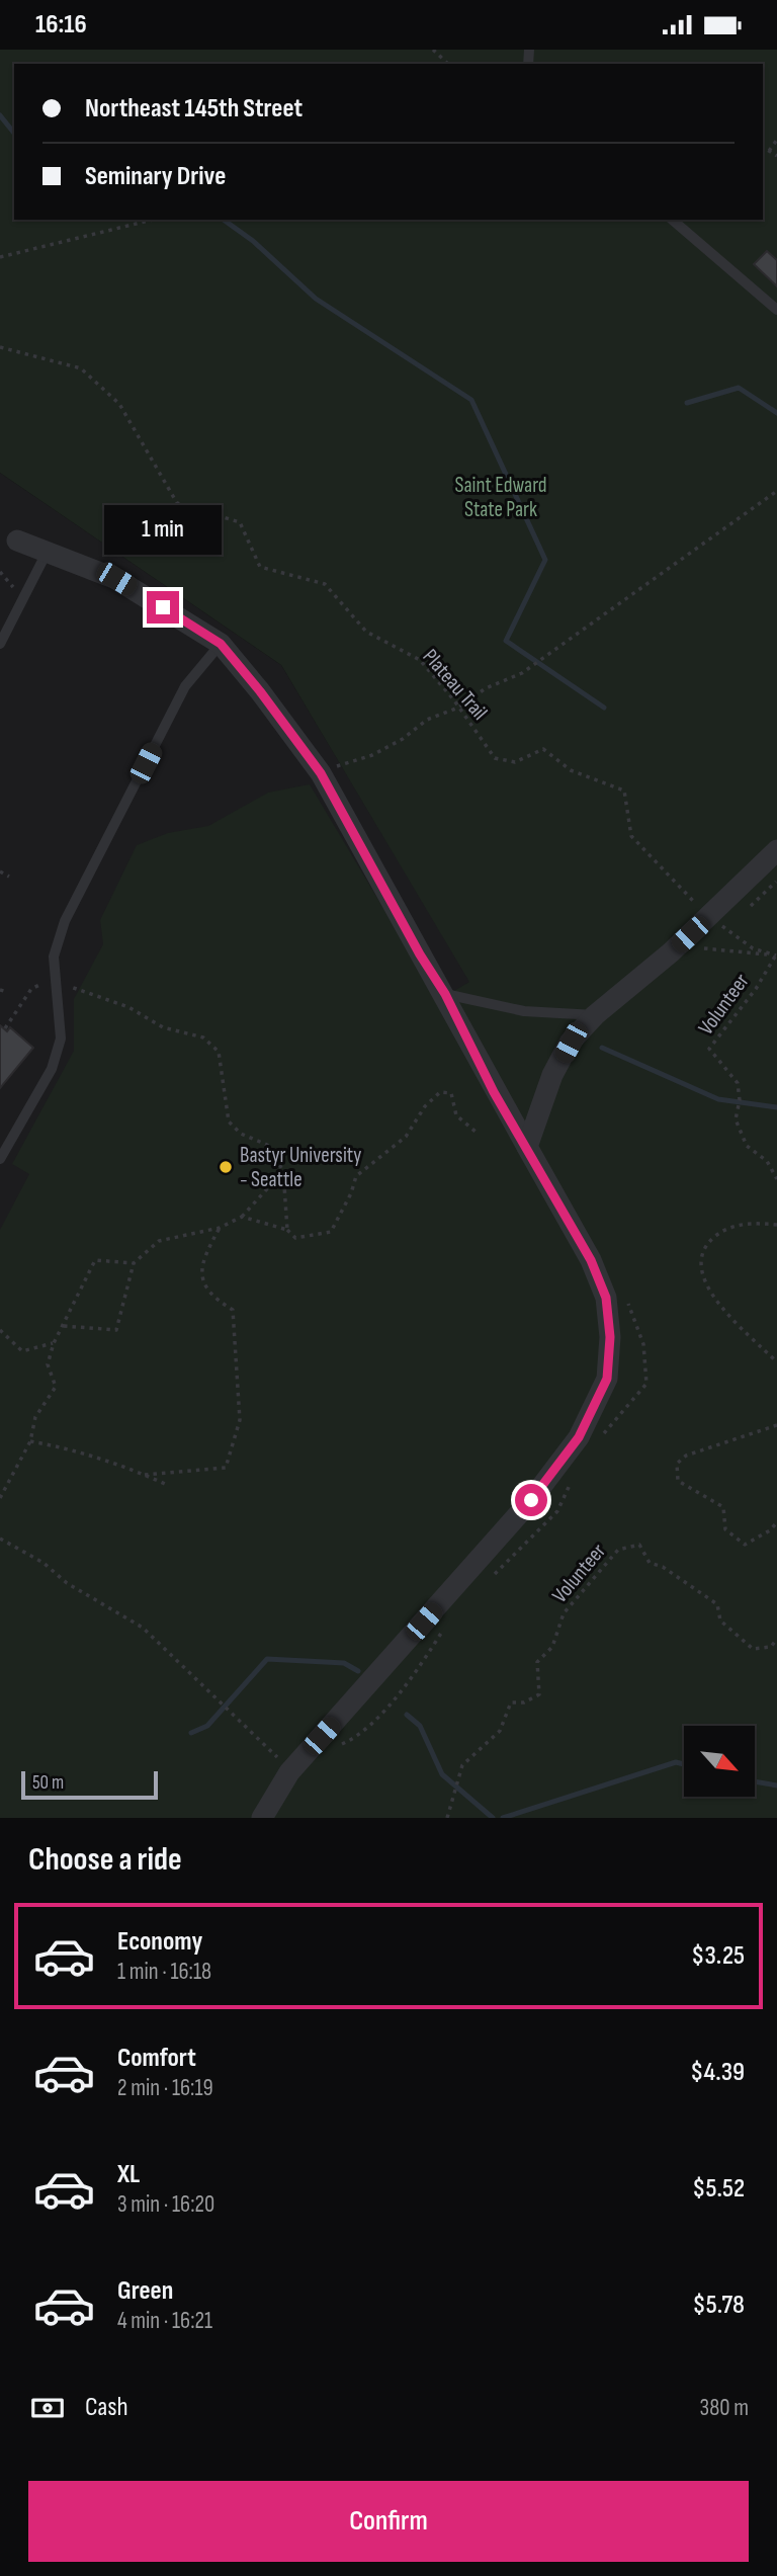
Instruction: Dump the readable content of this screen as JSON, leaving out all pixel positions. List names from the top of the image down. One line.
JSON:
{"streets":{"path":["Plateau Trail","Volunteer"]},"parks":["Saint Edward State Park"],"places":["Bastyr University - Seattle"],"scale_bar":"50 m","north":"bottom right","page":{"status":"16:16","banner":["Northeast 145th Street","Seminary Drive"],"bubble":"1 min","scale":"50 m","heading":"Choose a ride","list":[{"name":"Economy","note":"1 min · 16:18","value":"$3.25"},{"name":"Comfort","note":"2 min · 16:19","value":"$4.39"},{"name":"XL","note":"3 min · 16:20","value":"$5.52"},{"name":"Green","note":"4 min · 16:21","value":"$5.78"}],"pay":["Cash","380 m"],"buttons":"Confirm"}}
